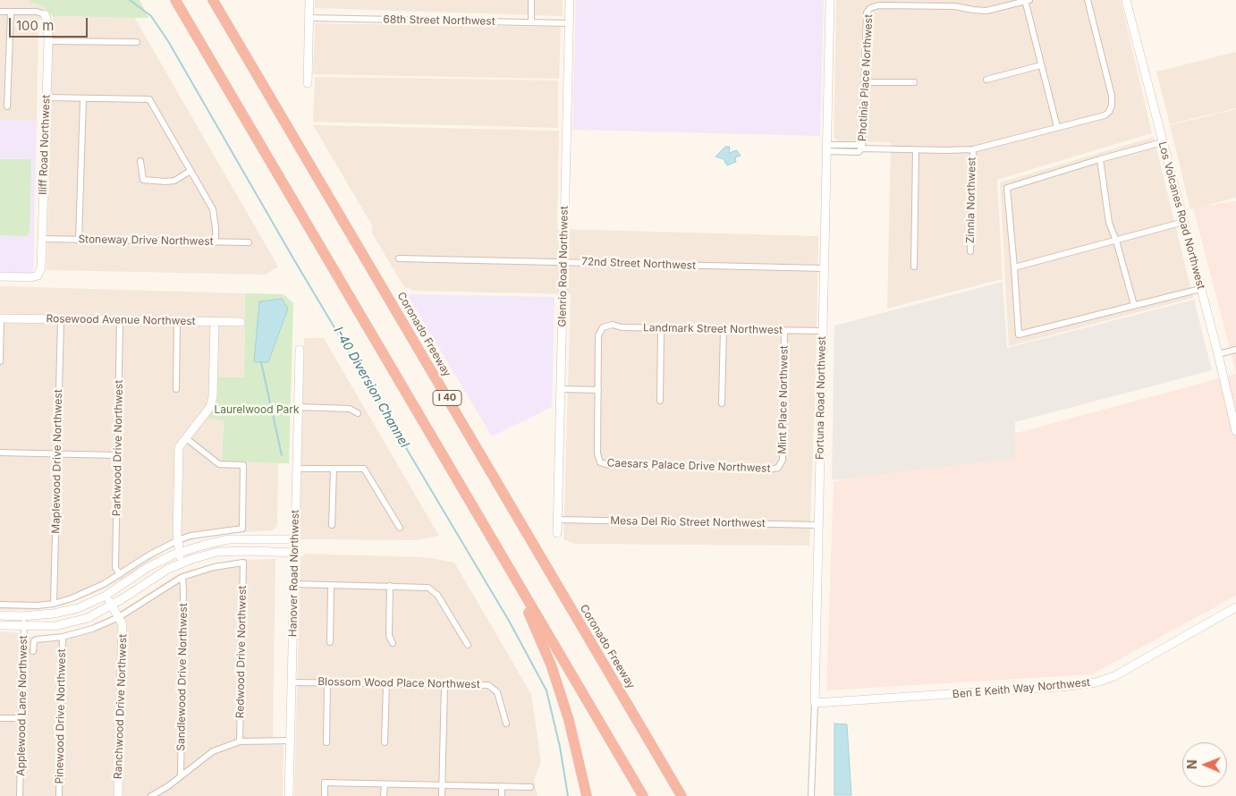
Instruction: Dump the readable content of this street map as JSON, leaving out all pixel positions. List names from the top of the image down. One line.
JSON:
{"streets":{"highway":["Coronado Freeway","I 40"],"street":["68th Street Northwest","Photinia Place Northwest","Iliff Road Northwest","Zinnia Northwest","Los Volcanes Road Northwest","Stoneway Drive Northwest","72nd Street Northwest","Glenrio Road Northwest","Rosewood Avenue Northwest","Landmark Street Northwest","Fortuna Road Northwest","Mint Place Northwest","Parkwood Drive Northwest","Maplewood Drive Northwest","Caesars Palace Drive Northwest","Mesa Del Rio Street Northwest","Hanover Road Northwest","Redwood Drive Northwest","Sandlewood Drive Northwest","Blossom Wood Place Northwest","Ben E Keith Way Northwest","Applewood Lane Northwest","Ranchwood Drive Northwest","Pinewood Drive Northwest"]},"crossings":[["68th Street Northwest","Glenrio Road Northwest"],["Iliff Road Northwest","Stoneway Drive Northwest"],["72nd Street Northwest","Glenrio Road Northwest"],["72nd Street Northwest","Fortuna Road Northwest"],["Glenrio Road Northwest","Mesa Del Rio Street Northwest"],["Rosewood Avenue Northwest","Parkwood Drive Northwest"],["Rosewood Avenue Northwest","Maplewood Drive Northwest"],["Landmark Street Northwest","Fortuna Road Northwest"],["Landmark Street Northwest","Mint Place Northwest"],["Landmark Street Northwest","Caesars Palace Drive Northwest"],["Fortuna Road Northwest","Mesa Del Rio Street Northwest"],["Fortuna Road Northwest","Ben E Keith Way Northwest"],["Mint Place Northwest","Caesars Palace Drive Northwest"],["Hanover Road Northwest","Blossom Wood Place Northwest"],["Redwood Drive Northwest","Sandlewood Drive Northwest"]],"water":["I-40 Diversion Channel"],"parks":["Laurelwood Park"],"scale_bar":"100 m","north":"left"}
